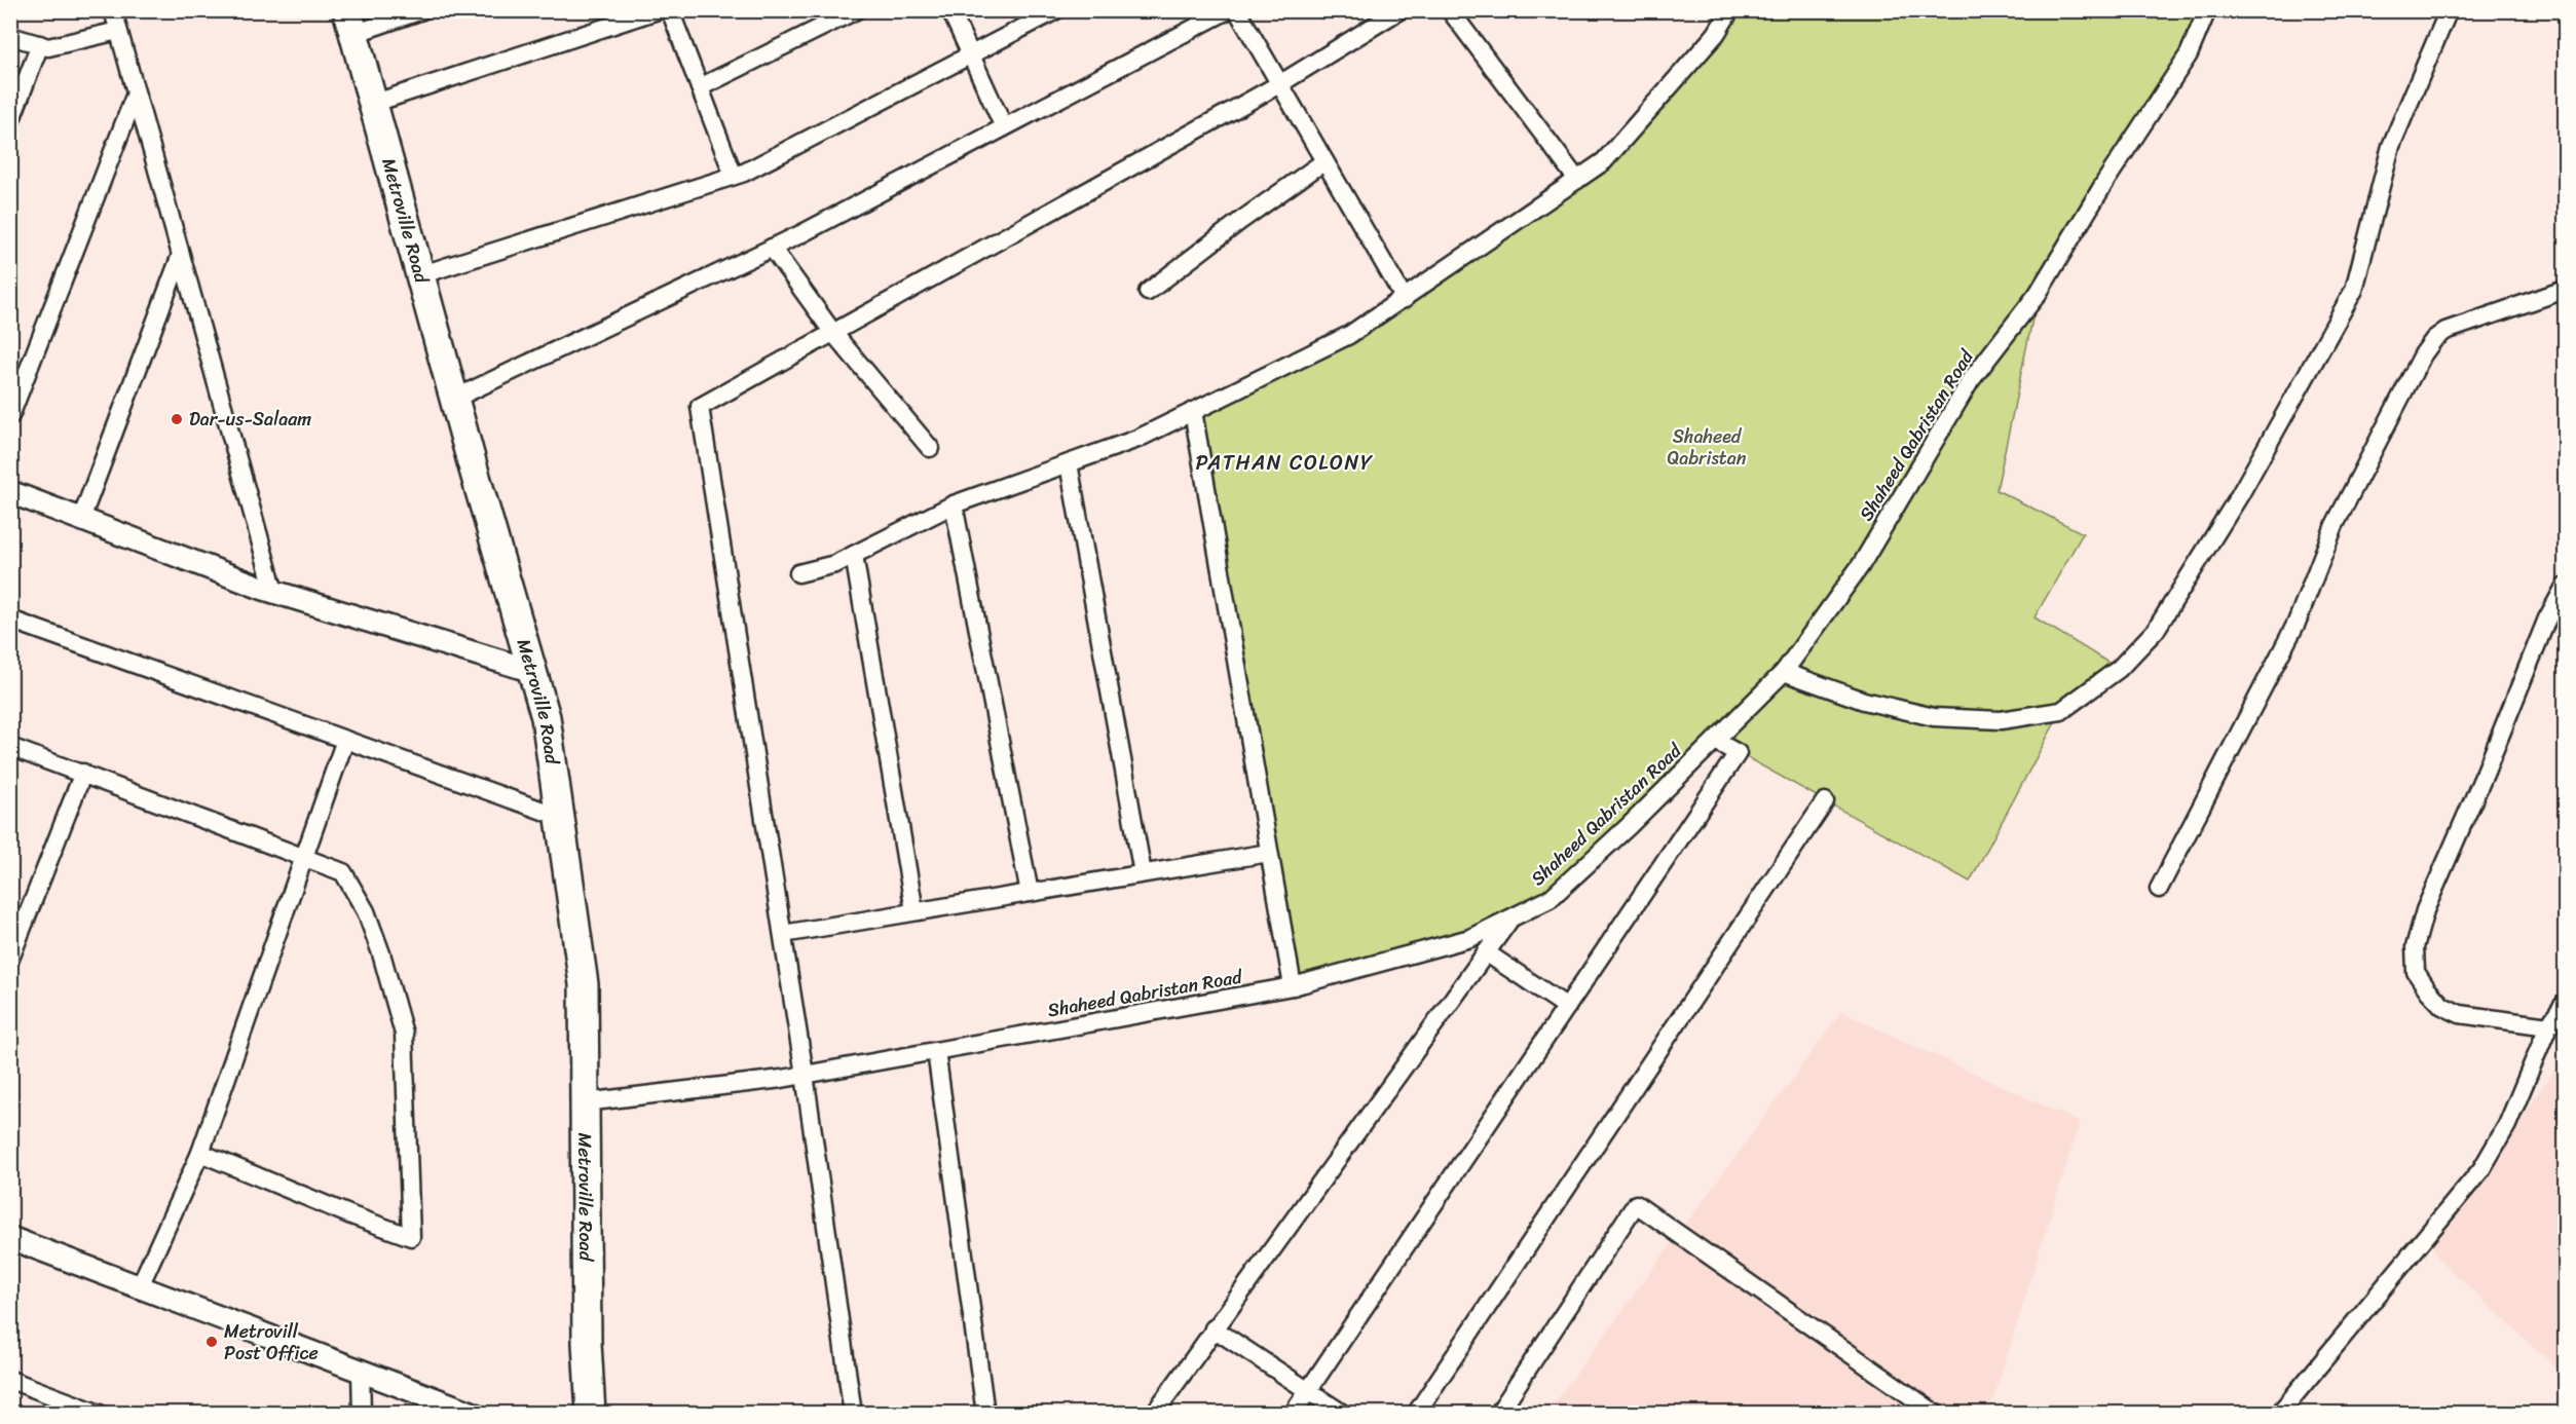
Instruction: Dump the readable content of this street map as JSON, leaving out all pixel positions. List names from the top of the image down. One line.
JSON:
{"streets":{"main road":["Metroville Road"],"street":["Shaheed Qabristan Road"]},"crossings":[["Metroville Road","Shaheed Qabristan Road"]],"districts":["PATHAN COLONY"],"parks":["Shaheed Qabristan"],"places":["Dar-us-Salaam","Metrovill Post Office"]}
